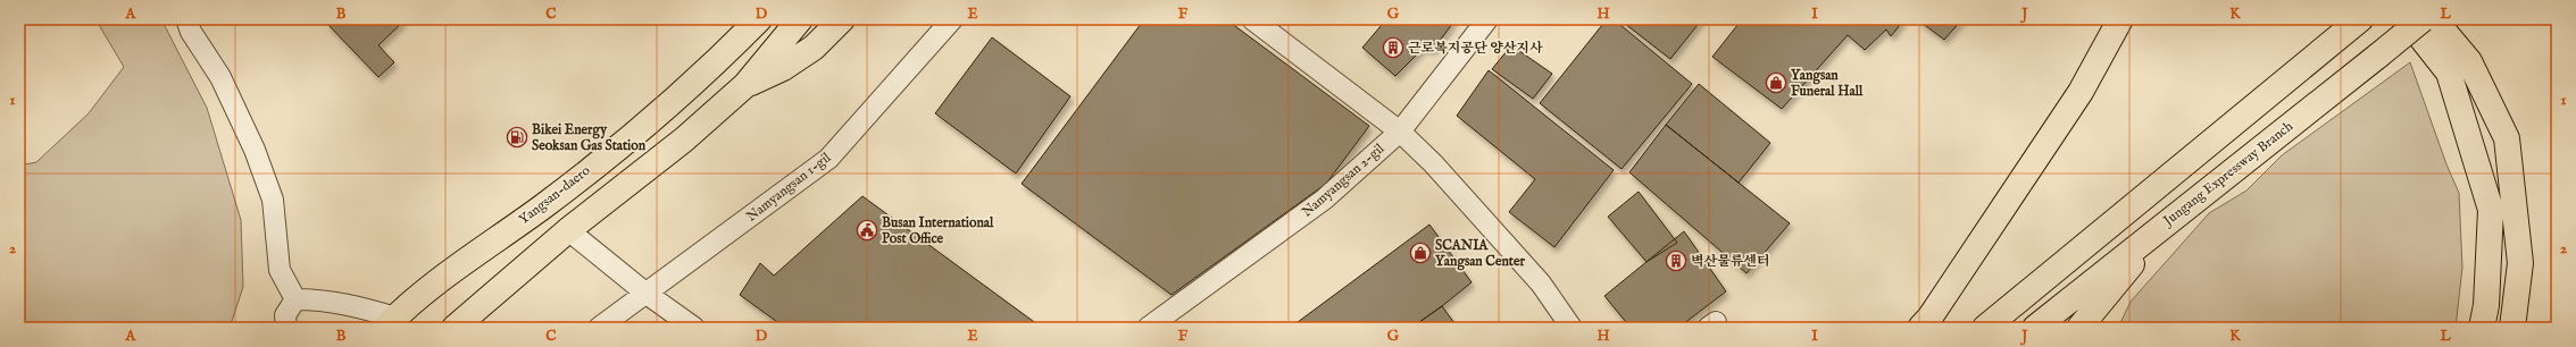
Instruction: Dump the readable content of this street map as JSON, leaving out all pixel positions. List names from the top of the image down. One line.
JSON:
{"streets":{"main road":["Jungang Expressway Branch","Yangsan-daero"],"street":["Namyangsan 2-gil","Namyangsan 1-gil"]},"places":{"building":["근로복지공단 양산지사","벽산물류센터"],"shop":["Yangsan Funeral Hall","SCANIA Yangsan Center"],"fuel station":["Bikei Energy Seoksan Gas Station"],"public building":["Busan International Post Office"]},"grid":{"columns":["A","B","C","D","E","F","G","H","I","J","K","L"],"rows":["1","2"]}}
